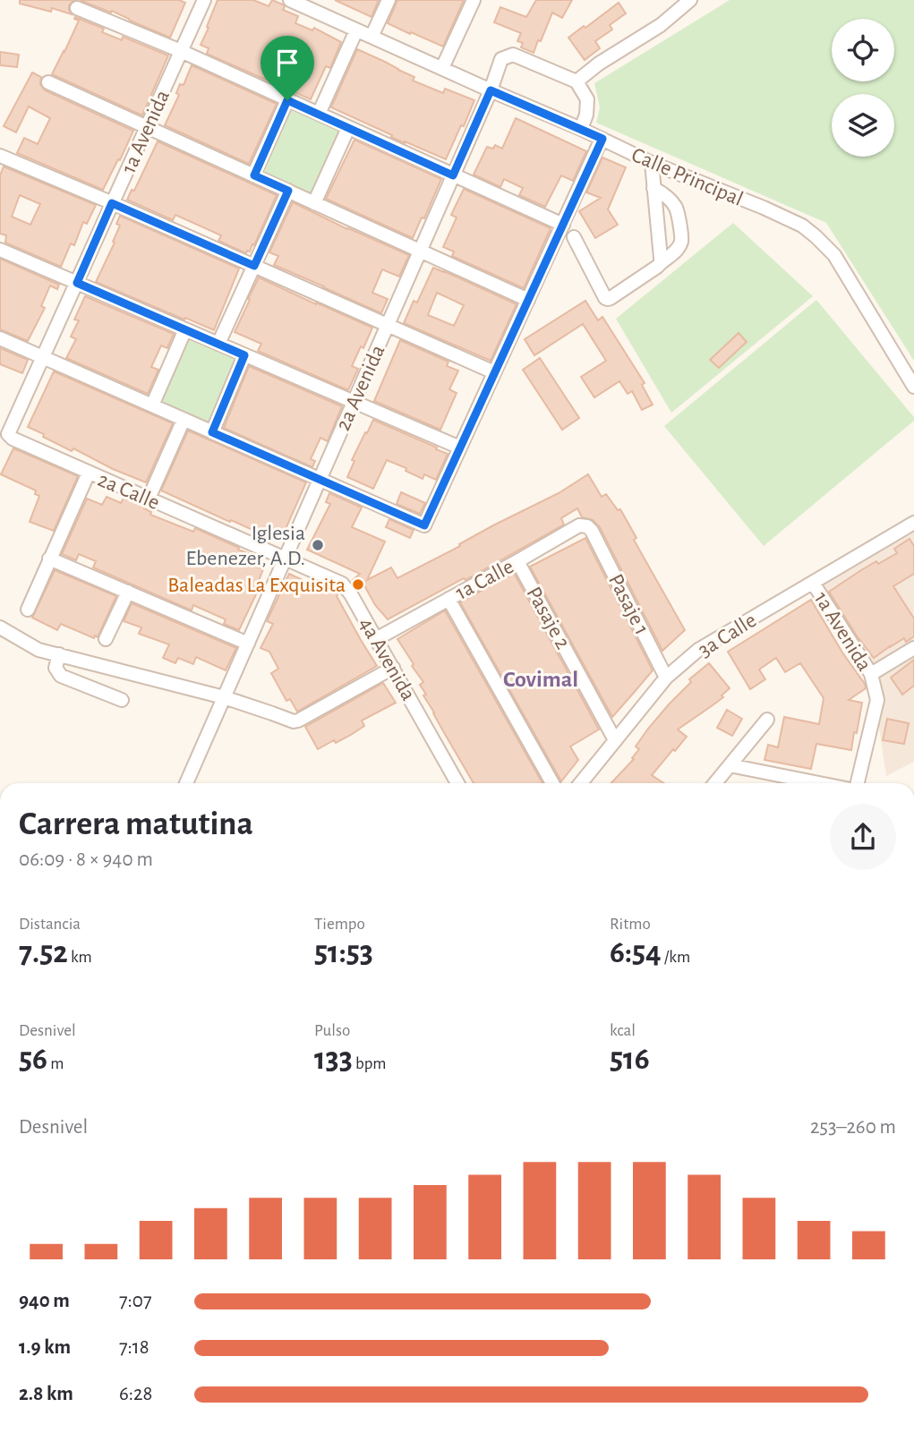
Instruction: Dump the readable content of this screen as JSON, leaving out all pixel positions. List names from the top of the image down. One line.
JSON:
{"streets":{"street":["1a Avenida","Calle Principal","2a Avenida","2a Calle","1a Calle","Pasaje 1","Pasaje 2","3a Calle","4a Avenida"]},"crossings":[["1a Avenida","2a Calle"],["1a Avenida","3a Calle"],["Calle Principal","2a Avenida"],["2a Avenida","2a Calle"],["2a Avenida","4a Avenida"],["2a Calle","4a Avenida"],["1a Calle","Pasaje 1"],["1a Calle","Pasaje 2"],["1a Calle","4a Avenida"],["Pasaje 1","3a Calle"],["Pasaje 2","3a Calle"]],"districts":["Covimal"],"places":["Iglesia Ebenezer, A.D.","Baleadas La Exquisita"],"page":{"heading":["Carrera matutina","06:09 · 8 × 940 m"],"stats":[["Distancia","7.52 km"],["Tiempo","51:53"],["Ritmo","6:54 /km"],["Desnivel","56 m"],["Pulso","133 bpm"],["kcal","516"]],"chart":["Desnivel","253–260 m"],"list":[{"name":"940 m","note":"7:07"},{"name":"1.9 km","note":"7:18"},{"name":"2.8 km","note":"6:28"}]}}
